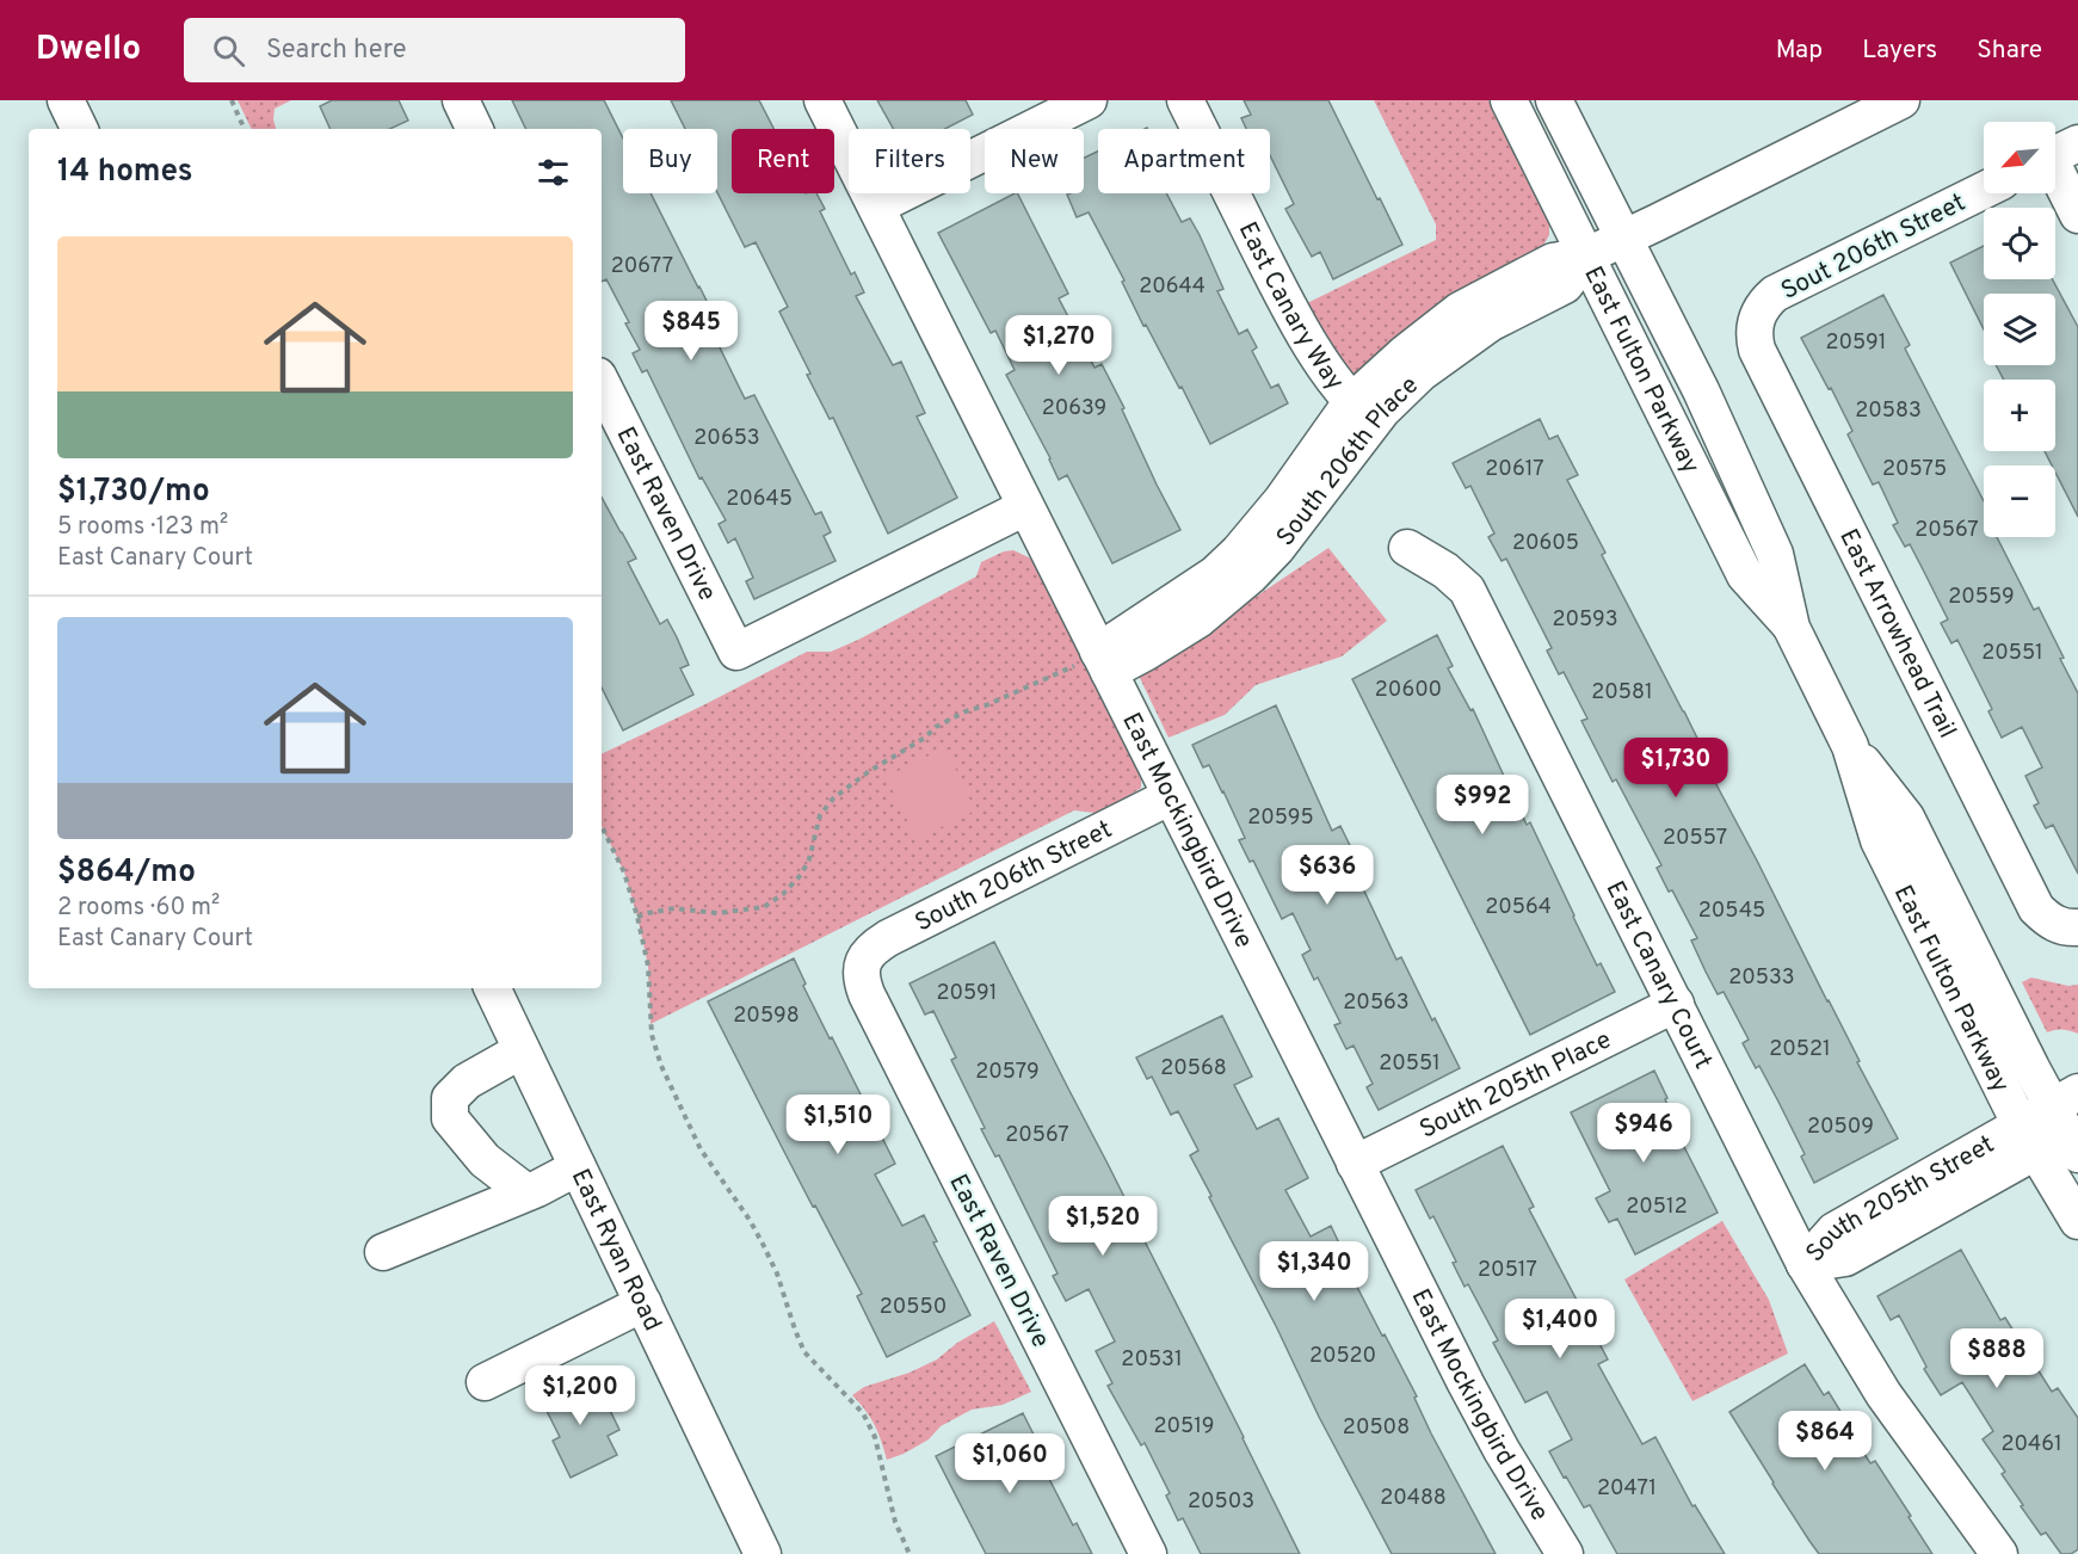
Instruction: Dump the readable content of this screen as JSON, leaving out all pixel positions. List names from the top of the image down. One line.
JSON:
{"streets":{"street":["Sout 206th Street","East Canary Way","East Fulton Parkway","South 206th Place","East Raven Drive","East Arrowhead Trail","East Mockingbird Drive","South 206th Street","East Canary Court","South 205th Place","South 205th Street","East Ryan Road"]},"crossings":[["Sout 206th Street","East Arrowhead Trail"],["East Canary Way","South 206th Place"],["East Fulton Parkway","South 206th Place"],["East Fulton Parkway","South 205th Street"],["South 206th Place","East Mockingbird Drive"],["East Raven Drive","East Mockingbird Drive"],["East Raven Drive","South 206th Street"],["East Mockingbird Drive","South 206th Street"],["East Mockingbird Drive","South 205th Place"],["East Canary Court","South 205th Place"],["East Canary Court","South 205th Street"]],"house_numbers":["20677","20644","20591","20639","20583","20653","20617","20575","20645","20567","20605","20559","20593","20551","20600","20581","20595","20557","20564","20545","20533","20591","20563","20598","20521","20551","20568","20579","20509","20567","20512","20517","20550","20520","20531","20519","20508","20461","20471","20488","20503"],"north":"bottom left","page":{"header":"Dwello","search":"Search here","nav":["Map","Layers","Share"],"map_buttons":["+","−"],"chip":["Buy","Rent","Filters","New","Apartment"],"heading":"14 homes","list":[{"name":"$1,730/mo","note":"5 rooms · 123 m² · East Canary Court"},{"name":"$864/mo","note":"2 rooms · 60 m² · East Canary Court"}],"price":["$845","$1,270","$1,730","$992","$636","$1,510","$946","$1,520","$1,340","$1,400","$888","$1,200","$864","$1,060"]}}
